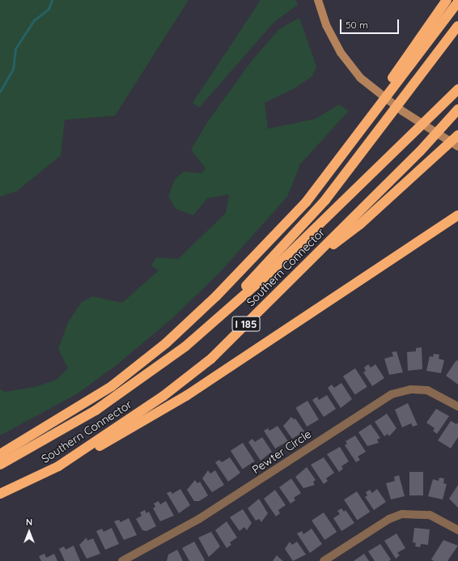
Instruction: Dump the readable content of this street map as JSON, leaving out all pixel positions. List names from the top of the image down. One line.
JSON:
{"streets":{"highway":["Southern Connector","I 185"],"street":["Pewter Circle"]},"scale_bar":"50 m","north":"top"}
